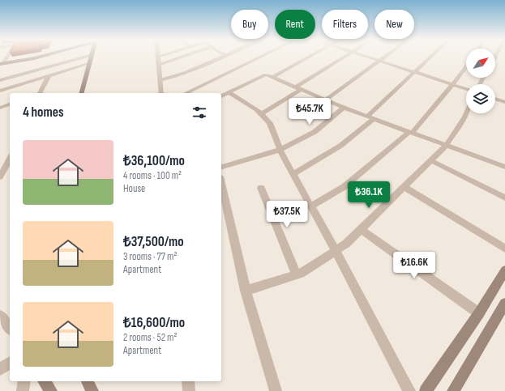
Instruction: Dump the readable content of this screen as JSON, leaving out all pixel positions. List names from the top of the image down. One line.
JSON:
{"north":"top right","page":{"chip":["Buy","Rent","Filters","New"],"heading":"4 homes","price":["₺45.7K","₺36.1K","₺37.5K","₺16.6K"],"list":[{"name":"₺36,100/mo","note":"4 rooms · 100 m² · House"},{"name":"₺37,500/mo","note":"3 rooms · 77 m² · Apartment"},{"name":"₺16,600/mo","note":"2 rooms · 52 m² · Apartment"}]}}
